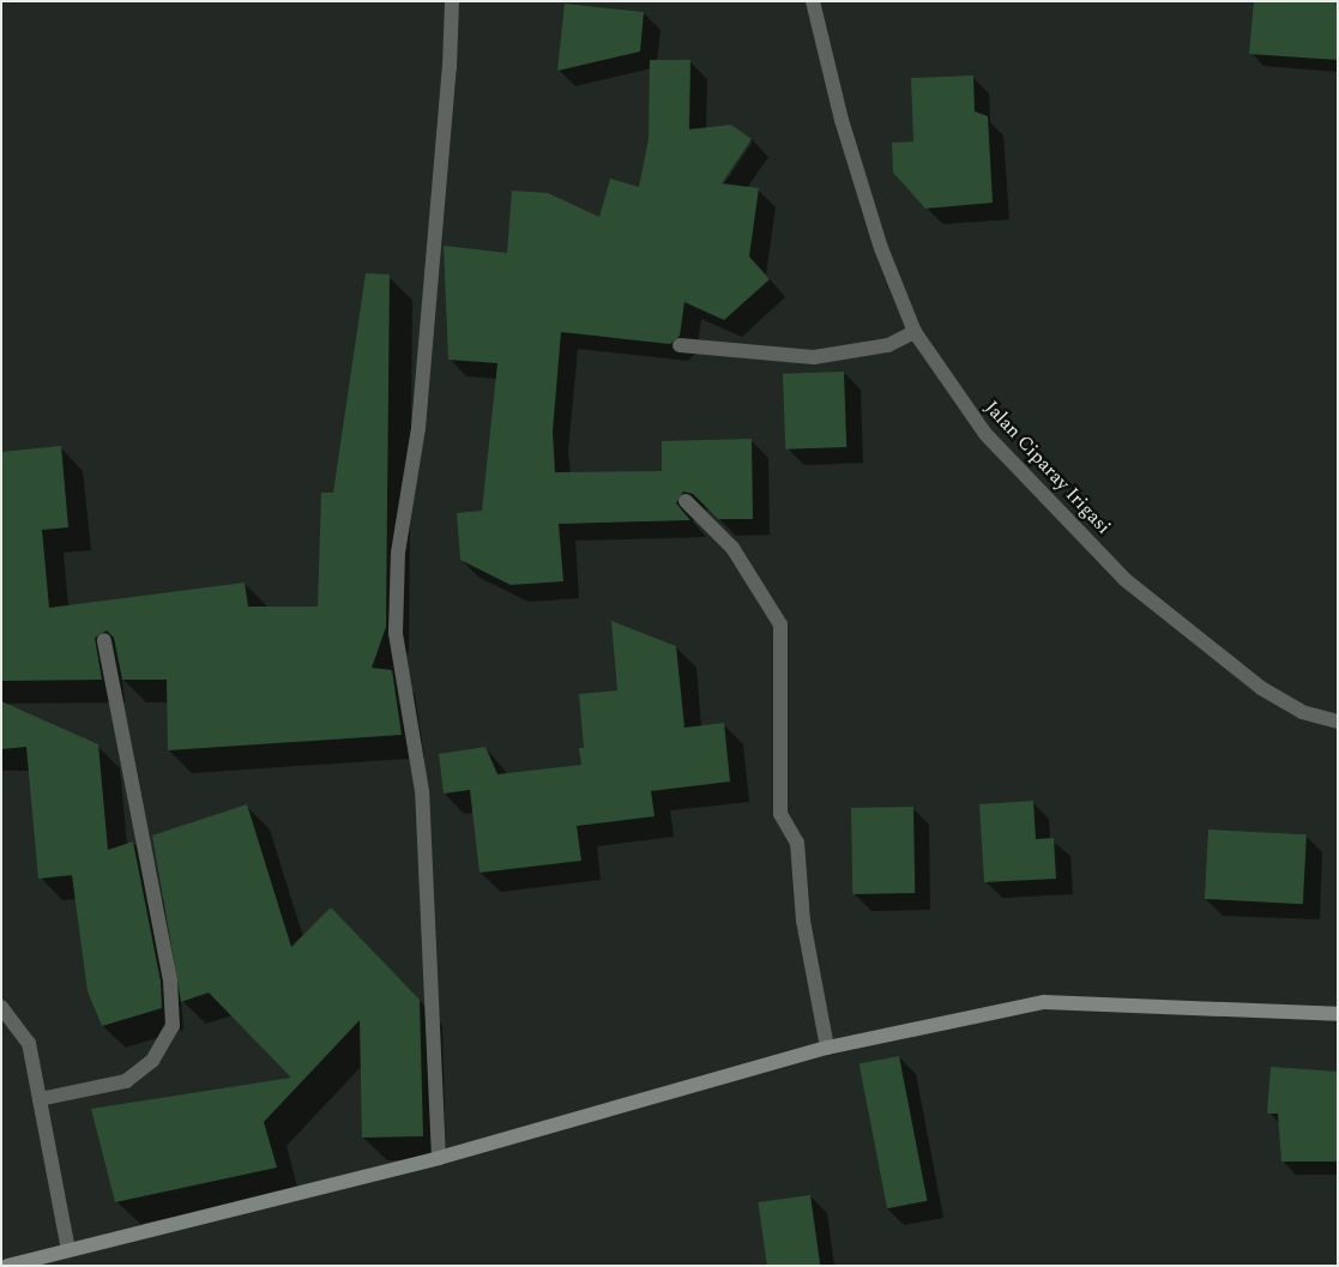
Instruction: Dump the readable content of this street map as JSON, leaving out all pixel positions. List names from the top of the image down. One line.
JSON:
{"streets":{"street":["Jalan Ciparay Irigasi"]}}
